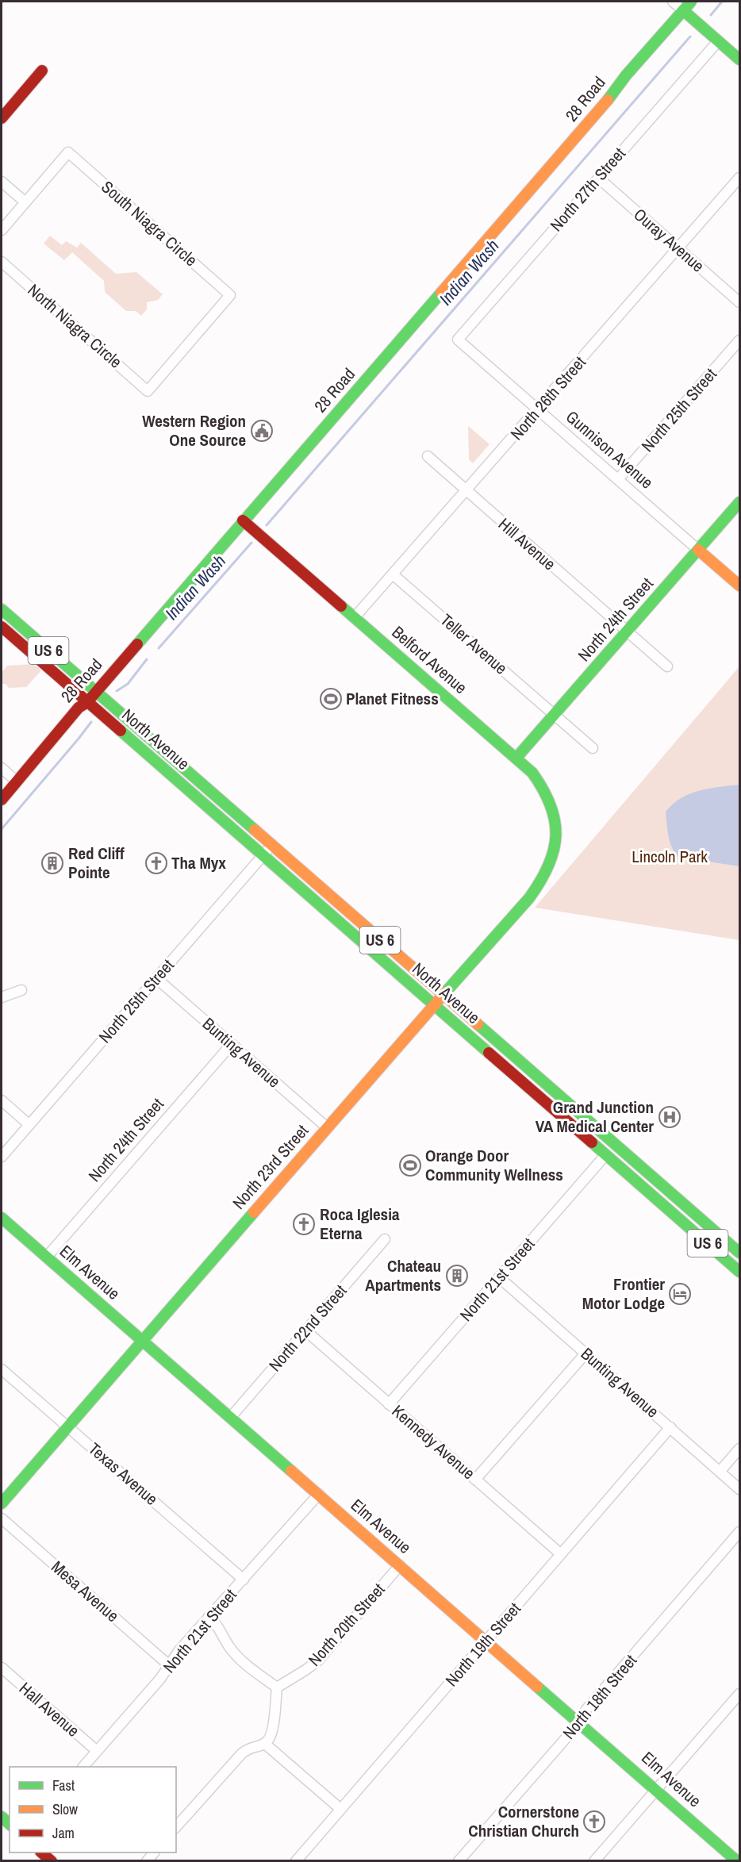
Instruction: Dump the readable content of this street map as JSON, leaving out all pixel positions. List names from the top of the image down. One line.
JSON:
{"streets":{"main road":["28 Road","Gunnison Avenue","North 24th Street","US 6","Belford Avenue","North Avenue","North 23rd Street","Elm Avenue"],"street":["North 27th Street","South Niagra Circle","Ouray Avenue","North Niagra Circle","North 26th Street","North 25th Street","Hill Avenue","Teller Avenue","Bunting Avenue","North 21st Street","North 22nd Street","Kennedy Avenue","Texas Avenue","Mesa Avenue","North 20th Street","North 19th Street","North 18th Street","Hall Avenue"]},"crossings":[["28 Road","Belford Avenue"],["28 Road","North Avenue"],["North 27th Street","Ouray Avenue"],["North 27th Street","Gunnison Avenue"],["South Niagra Circle","North Niagra Circle"],["Ouray Avenue","North 26th Street"],["North 26th Street","Gunnison Avenue"],["North 26th Street","Hill Avenue"],["North 26th Street","Teller Avenue"],["North 26th Street","Belford Avenue"],["North 25th Street","Gunnison Avenue"],["North 25th Street","North Avenue"],["North 25th Street","Bunting Avenue"],["Gunnison Avenue","North 24th Street"],["Hill Avenue","North 24th Street"],["North 24th Street","Teller Avenue"],["North 24th Street","Belford Avenue"],["North 24th Street","Bunting Avenue"],["North 24th Street","Elm Avenue"],["Belford Avenue","North 23rd Street"],["North Avenue","North 23rd Street"],["North Avenue","North 21st Street"],["Bunting Avenue","North 23rd Street"],["Bunting Avenue","North 21st Street"],["Bunting Avenue","North 19th Street"],["North 23rd Street","Elm Avenue"],["North 23rd Street","Texas Avenue"],["Elm Avenue","North 21st Street"],["Elm Avenue","North 22nd Street"],["Elm Avenue","North 20th Street"],["Elm Avenue","North 19th Street"],["Elm Avenue","North 18th Street"],["North 21st Street","Kennedy Avenue"],["North 21st Street","Texas Avenue"],["North 21st Street","Mesa Avenue"],["North 21st Street","Hall Avenue"],["North 22nd Street","Kennedy Avenue"],["Kennedy Avenue","North 19th Street"]],"water":["Indian Wash"],"parks":["Lincoln Park"],"places":{"public building":["Western Region One Source"],"sports":["Planet Fitness","Orange Door Community Wellness"],"building":["Red Cliff Pointe","Chateau Apartments"],"church":["Tha Myx","Roca Iglesia Eterna","Cornerstone Christian Church"],"hospital":["Grand Junction VA Medical Center"],"hotel":["Frontier Motor Lodge"]},"legend":["Fast","Slow","Jam"]}
